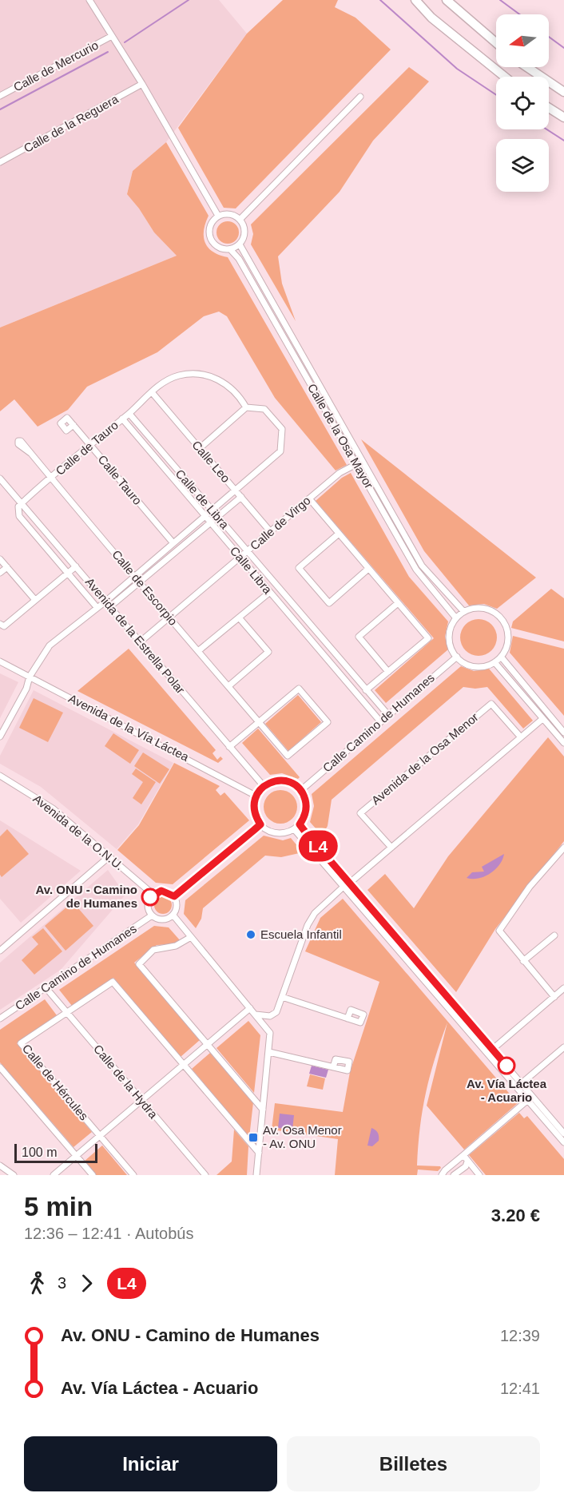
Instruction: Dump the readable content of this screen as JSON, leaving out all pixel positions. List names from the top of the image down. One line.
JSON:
{"streets":{"street":["Calle de Mercurio","Calle de la Reguera","Calle de la Osa Mayor","Calle de Tauro","Calle Leo","Calle Tauro","Calle de Libra","Calle de Virgo","Calle Libra","Calle de Escorpio","Avenida de la Estrella Polar","Calle Camino de Humanes","Avenida de la Vía Láctea","Avenida de la Osa Menor","Avenida de la O.N.U.","Calle de la Hydra","Calle de Hércules"]},"crossings":[["Calle de la Osa Mayor","Calle de Virgo"],["Calle de la Osa Mayor","Calle Camino de Humanes"],["Calle de Tauro","Calle Leo"],["Calle de Tauro","Calle Tauro"],["Calle de Tauro","Calle de Libra"],["Calle de Tauro","Calle Libra"],["Calle de Tauro","Calle de Escorpio"],["Calle de Tauro","Avenida de la Estrella Polar"],["Calle Leo","Calle de Virgo"],["Calle de Libra","Calle de Virgo"],["Calle de Libra","Calle Camino de Humanes"],["Calle de Virgo","Calle Libra"],["Calle de Virgo","Calle de Escorpio"],["Calle de Virgo","Avenida de la Estrella Polar"],["Calle Libra","Calle Camino de Humanes"],["Calle de Escorpio","Avenida de la Estrella Polar"],["Avenida de la Estrella Polar","Calle Camino de Humanes"],["Avenida de la Estrella Polar","Avenida de la Vía Láctea"],["Calle Camino de Humanes","Avenida de la Vía Láctea"],["Calle Camino de Humanes","Avenida de la O.N.U."],["Calle Camino de Humanes","Calle de la Hydra"],["Calle de la Hydra","Calle de Hércules"]],"places":{"other":["Av. ONU - Camino de Humanes","Escuela Infantil","Av. Vía Láctea - Acuario"],"transit":["Av. Osa Menor - Av. ONU"]},"lines":["bus line L4"],"scale_bar":"100 m","north":"left","page":{"on_map":"L4","scale":"100 m","heading":["5 min","12:36 – 12:41 · Autobús","3.20 €"],"legs":["3","L4"],"list":[{"name":"Av. ONU - Camino de Humanes","value":"12:39"},{"name":"Av. Vía Láctea - Acuario","value":"12:41"}],"buttons":["Iniciar","Billetes"]}}
